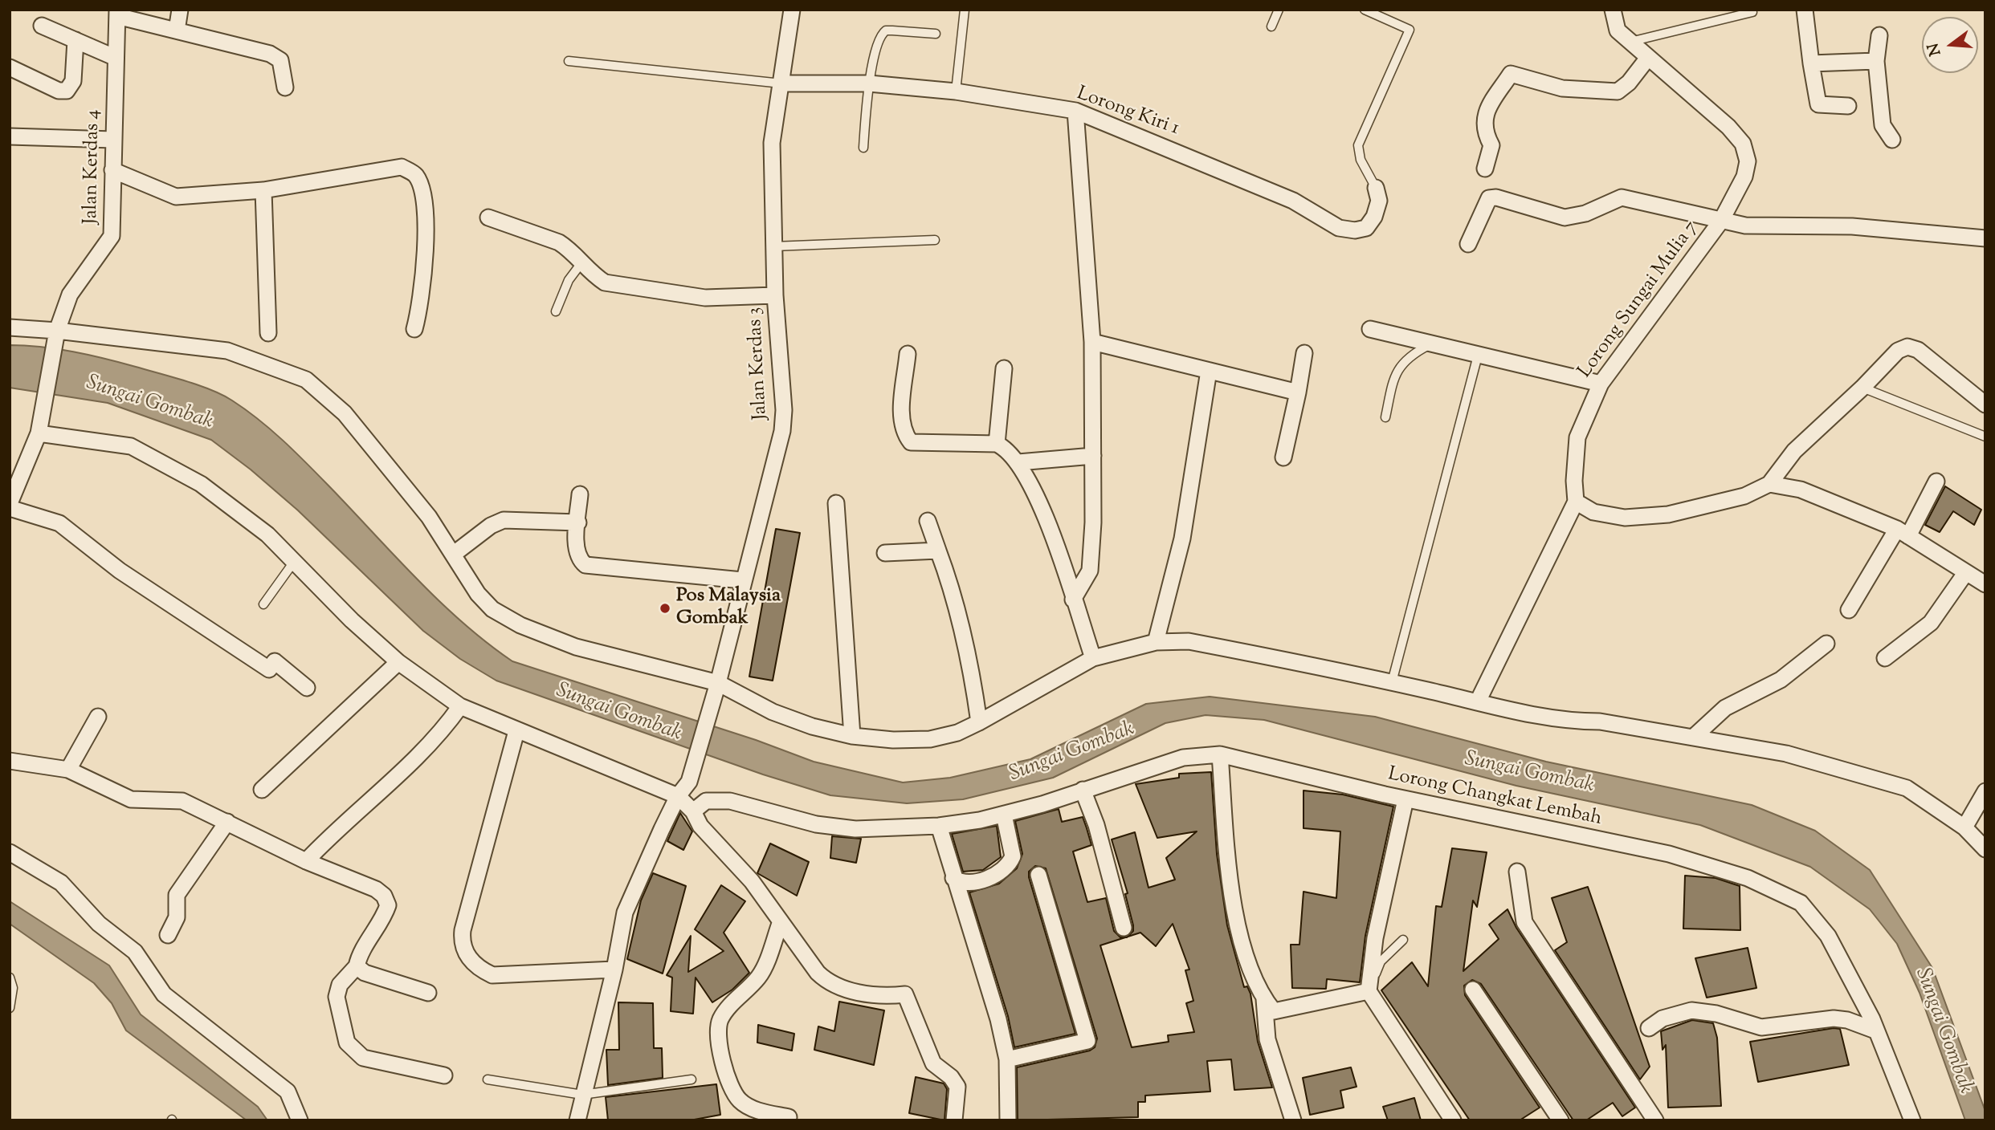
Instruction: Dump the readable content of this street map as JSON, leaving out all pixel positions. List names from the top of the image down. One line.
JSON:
{"streets":{"street":["Lorong Kiri 1","Jalan Kerdas 4","Lorong Sungai Mulia 7","Jalan Kerdas 3","Lorong Changkat Lembah"]},"crossings":[["Lorong Kiri 1","Jalan Kerdas 3"]],"water":["Sungai Gombak"],"places":["Pos Malaysia Gombak"],"north":"left"}
